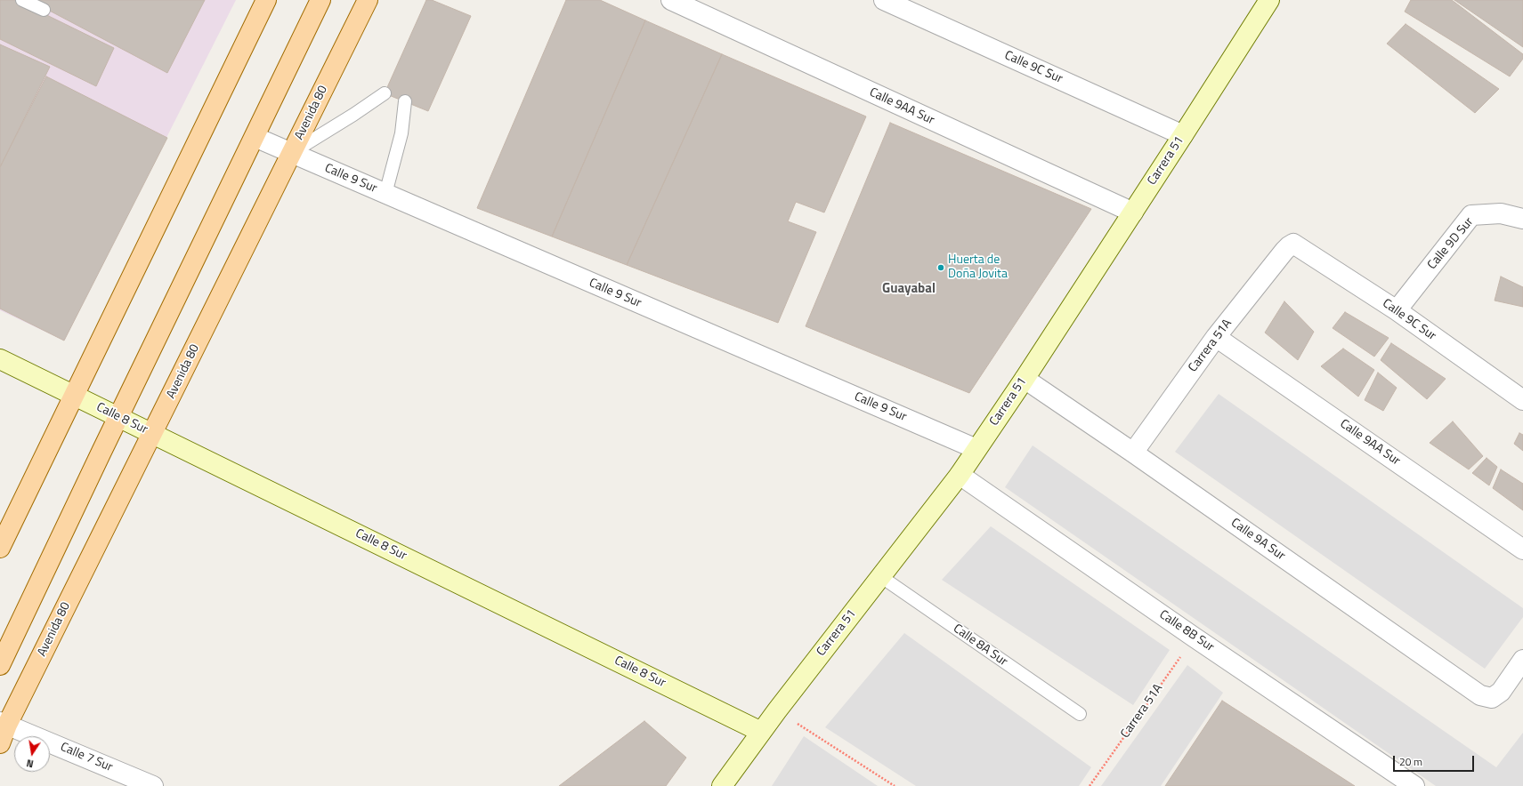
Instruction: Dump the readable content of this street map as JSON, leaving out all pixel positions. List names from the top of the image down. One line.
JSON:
{"streets":{"main road":["Avenida 80"],"street":["Calle 9C Sur","Calle 9AA Sur","Carrera 51","Calle 9 Sur","Calle 9D Sur","Carrera 51A","Calle 8 Sur","Calle 9A Sur","Calle 8B Sur","Calle 7 Sur"],"lane":["Calle 8A Sur"]},"crossings":[["Calle 9C Sur","Carrera 51"],["Calle 9C Sur","Calle 9D Sur"],["Calle 9C Sur","Carrera 51A"],["Calle 9AA Sur","Carrera 51"],["Calle 9AA Sur","Carrera 51A"],["Avenida 80","Calle 9 Sur"],["Avenida 80","Calle 8 Sur"],["Avenida 80","Calle 7 Sur"],["Carrera 51","Calle 9 Sur"],["Carrera 51","Calle 8 Sur"],["Carrera 51","Calle 9A Sur"],["Carrera 51","Calle 8B Sur"],["Carrera 51","Calle 8A Sur"],["Carrera 51A","Calle 9A Sur"],["Carrera 51A","Calle 8B Sur"]],"districts":["Guayabal"],"places":["Huerta de Doña Jovita"],"scale_bar":"20 m","north":"bottom"}
